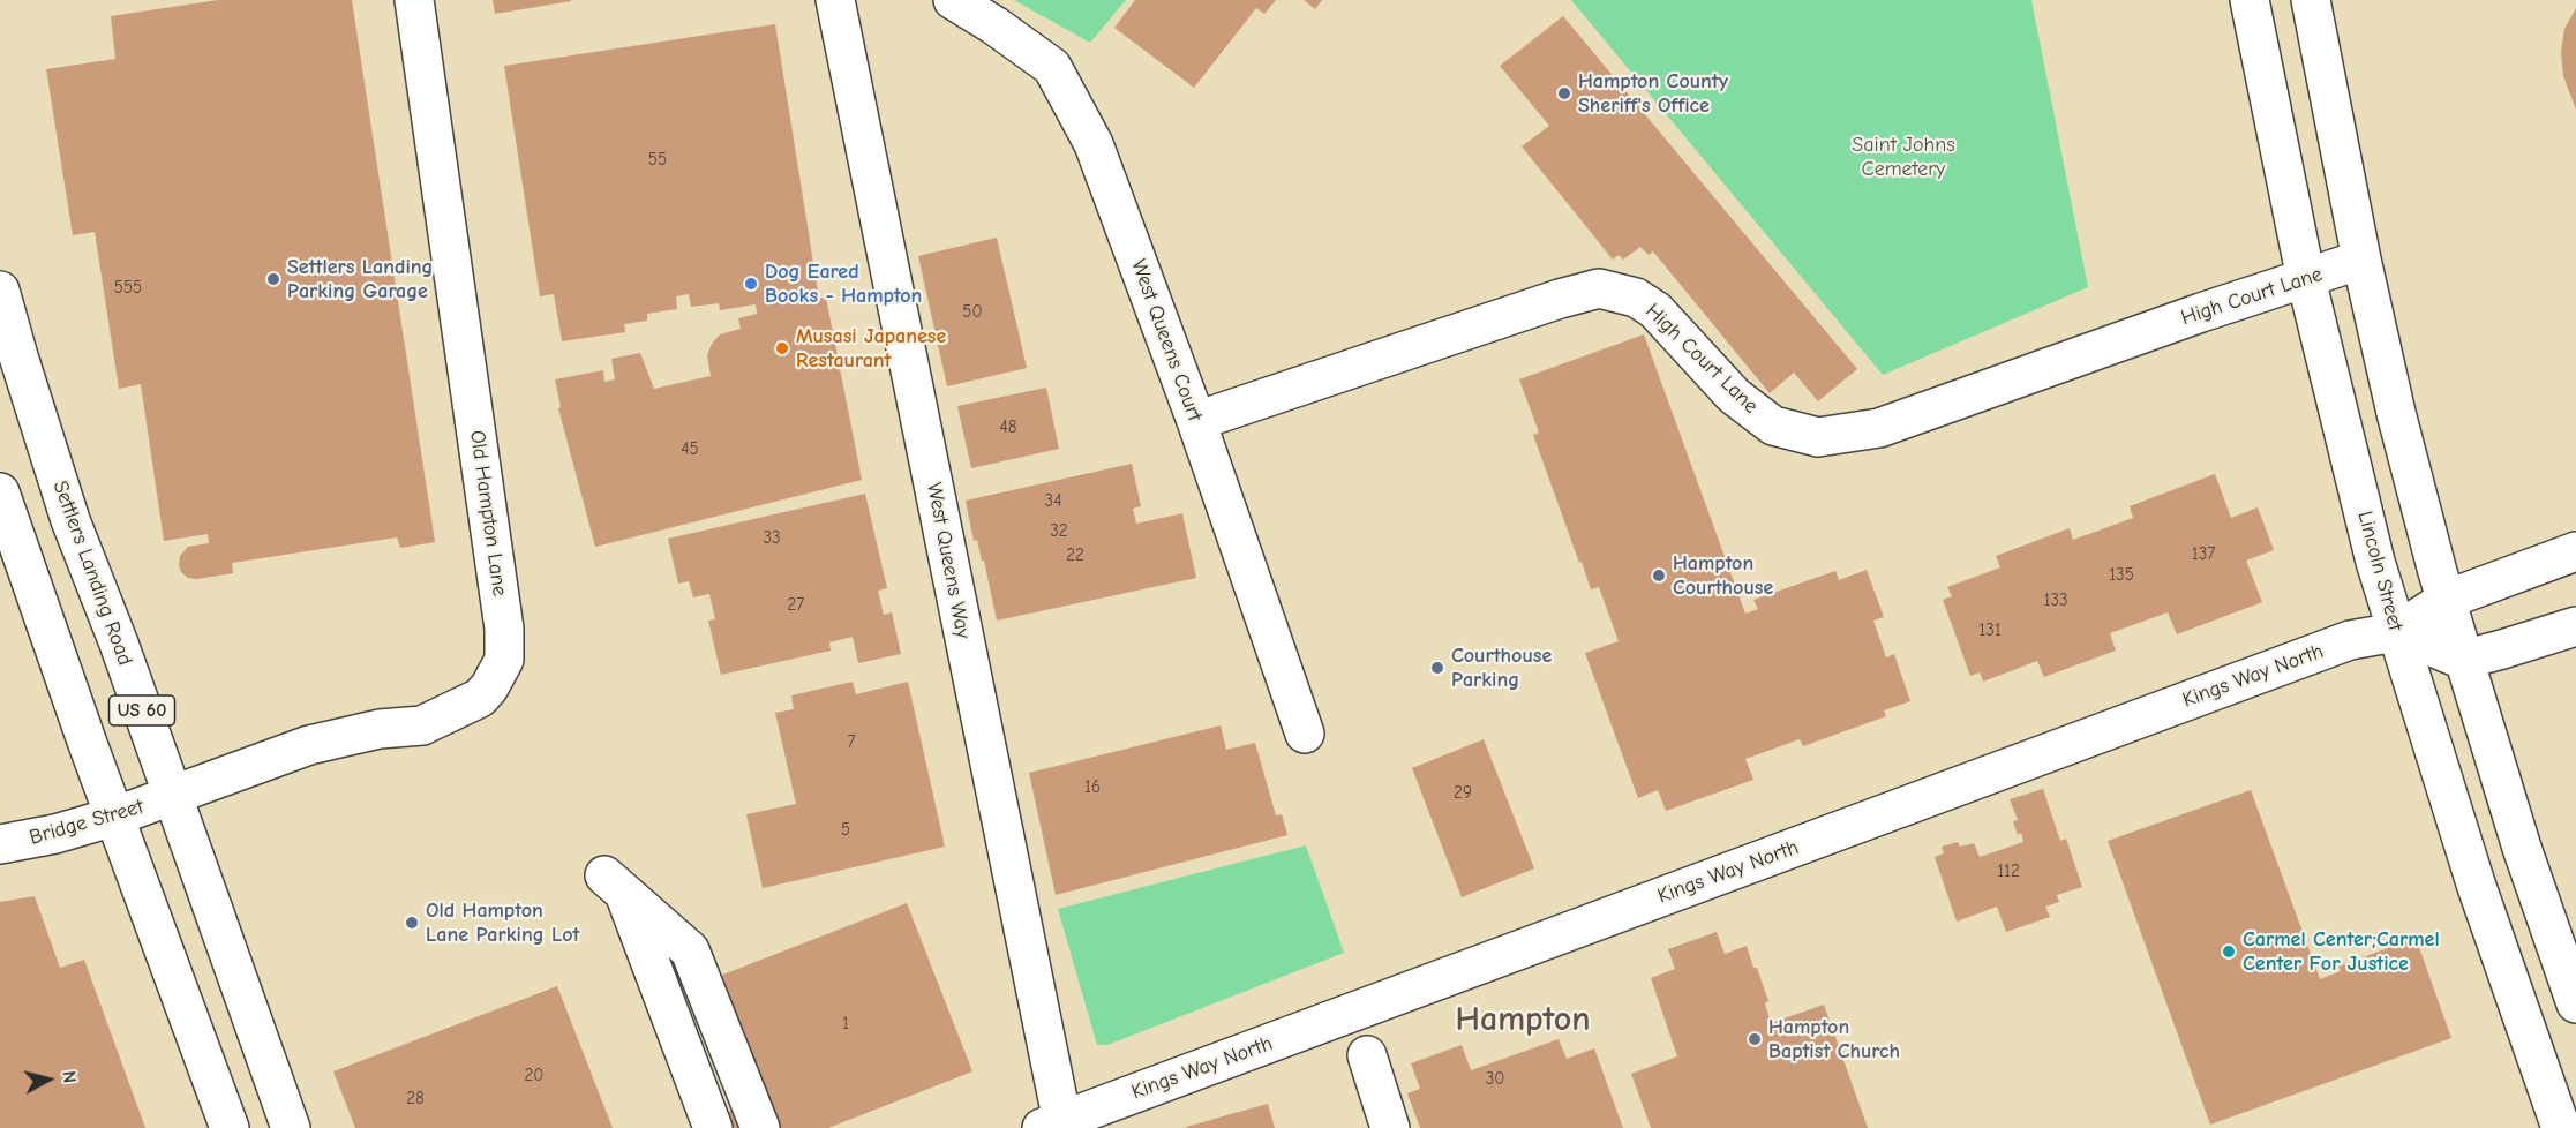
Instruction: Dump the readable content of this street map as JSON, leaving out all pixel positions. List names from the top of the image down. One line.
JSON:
{"streets":{"street":["High Court Lane","West Queens Court","Old Hampton Lane","West Queens Way","Lincoln Street","Settlers Landing Road","Kings Way North","US 60","Bridge Street"]},"crossings":[["High Court Lane","West Queens Court"],["High Court Lane","Lincoln Street"],["Old Hampton Lane","Settlers Landing Road"],["Old Hampton Lane","Bridge Street"],["West Queens Way","Kings Way North"],["Lincoln Street","Kings Way North"],["Settlers Landing Road","Bridge Street"],["US 60","Bridge Street"]],"districts":["Hampton"],"parks":["Saint Johns Cemetery"],"places":["Hampton County Sheriff's Office","Settlers Landing Parking Garage","Dog Eared Books - Hampton","Musasi Japanese Restaurant","Hampton Courthouse","Courthouse Parking","Old Hampton Lane Parking Lot","Carmel Center;Carmel Center For Justice","Hampton Baptist Church"],"house_numbers":["55","555","50","48","45","34","32","33","137","22","135","133","27","131","7","16","29","5","112","1","20","30","28"],"north":"right"}
